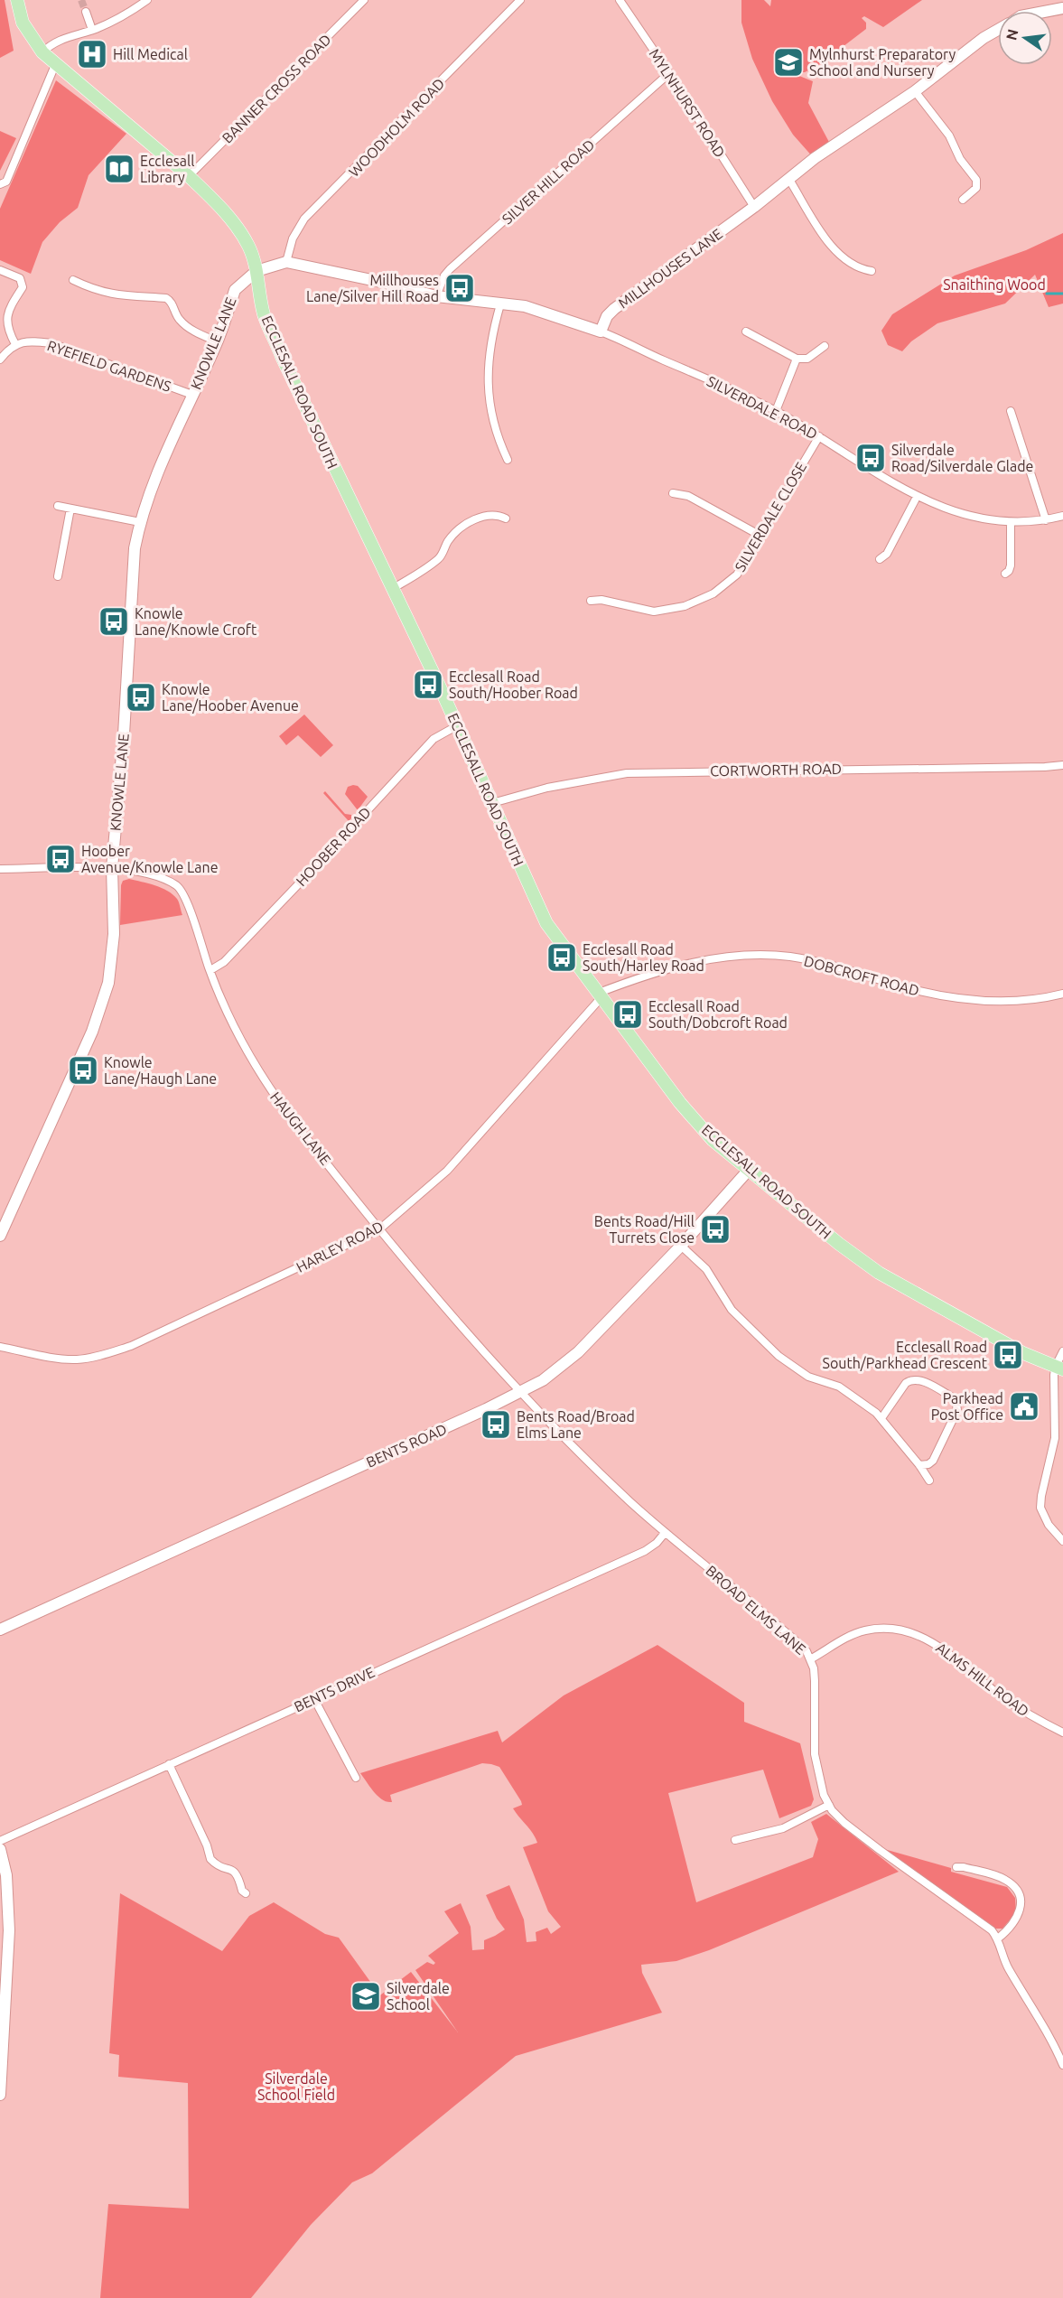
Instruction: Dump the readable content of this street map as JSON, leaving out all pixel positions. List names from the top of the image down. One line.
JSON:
{"streets":{"main road":["ECCLESALL ROAD SOUTH"],"street":["BANNER CROSS ROAD","MYLNHURST ROAD","WOODHOLM ROAD","SILVER HILL ROAD","MILLHOUSES LANE","KNOWLE LANE","RYEFIELD GARDENS","SILVERDALE ROAD","SILVERDALE CLOSE","CORTWORTH ROAD","HOOBER ROAD","DOBCROFT ROAD","HAUGH LANE","HARLEY ROAD","BENTS ROAD","BROAD ELMS LANE","ALMS HILL ROAD","BENTS DRIVE"]},"crossings":[["BANNER CROSS ROAD","ECCLESALL ROAD SOUTH"],["MYLNHURST ROAD","SILVER HILL ROAD"],["MYLNHURST ROAD","MILLHOUSES LANE"],["MILLHOUSES LANE","SILVERDALE ROAD"],["KNOWLE LANE","RYEFIELD GARDENS"],["KNOWLE LANE","ECCLESALL ROAD SOUTH"],["KNOWLE LANE","HAUGH LANE"],["ECCLESALL ROAD SOUTH","CORTWORTH ROAD"],["ECCLESALL ROAD SOUTH","HOOBER ROAD"],["ECCLESALL ROAD SOUTH","DOBCROFT ROAD"],["ECCLESALL ROAD SOUTH","HARLEY ROAD"],["ECCLESALL ROAD SOUTH","BENTS ROAD"],["SILVERDALE ROAD","SILVERDALE CLOSE"],["HOOBER ROAD","HAUGH LANE"],["DOBCROFT ROAD","HARLEY ROAD"],["HAUGH LANE","HARLEY ROAD"],["HAUGH LANE","BENTS ROAD"],["HAUGH LANE","BROAD ELMS LANE"],["BENTS ROAD","BROAD ELMS LANE"],["BROAD ELMS LANE","ALMS HILL ROAD"],["BROAD ELMS LANE","BENTS DRIVE"]],"parks":["Snaithing Wood","Silverdale School Field"],"places":{"hospital":["Hill Medical"],"school or university":["Mylnhurst Preparatory School and Nursery","Silverdale School"],"library":["Ecclesall Library"],"bus stop":["Millhouses Lane/Silver Hill Road","Silverdale Road/Silverdale Glade","Knowle Lane/Knowle Croft","Ecclesall Road South/Hoober Road","Knowle Lane/Hoober Avenue","Hoober Avenue/Knowle Lane","Ecclesall Road South/Harley Road","Ecclesall Road South/Dobcroft Road","Knowle Lane/Haugh Lane","Bents Road/Hill Turrets Close","Ecclesall Road South/Parkhead Crescent","Bents Road/Broad Elms Lane"],"public building":["Parkhead Post Office"]},"north":"left"}
